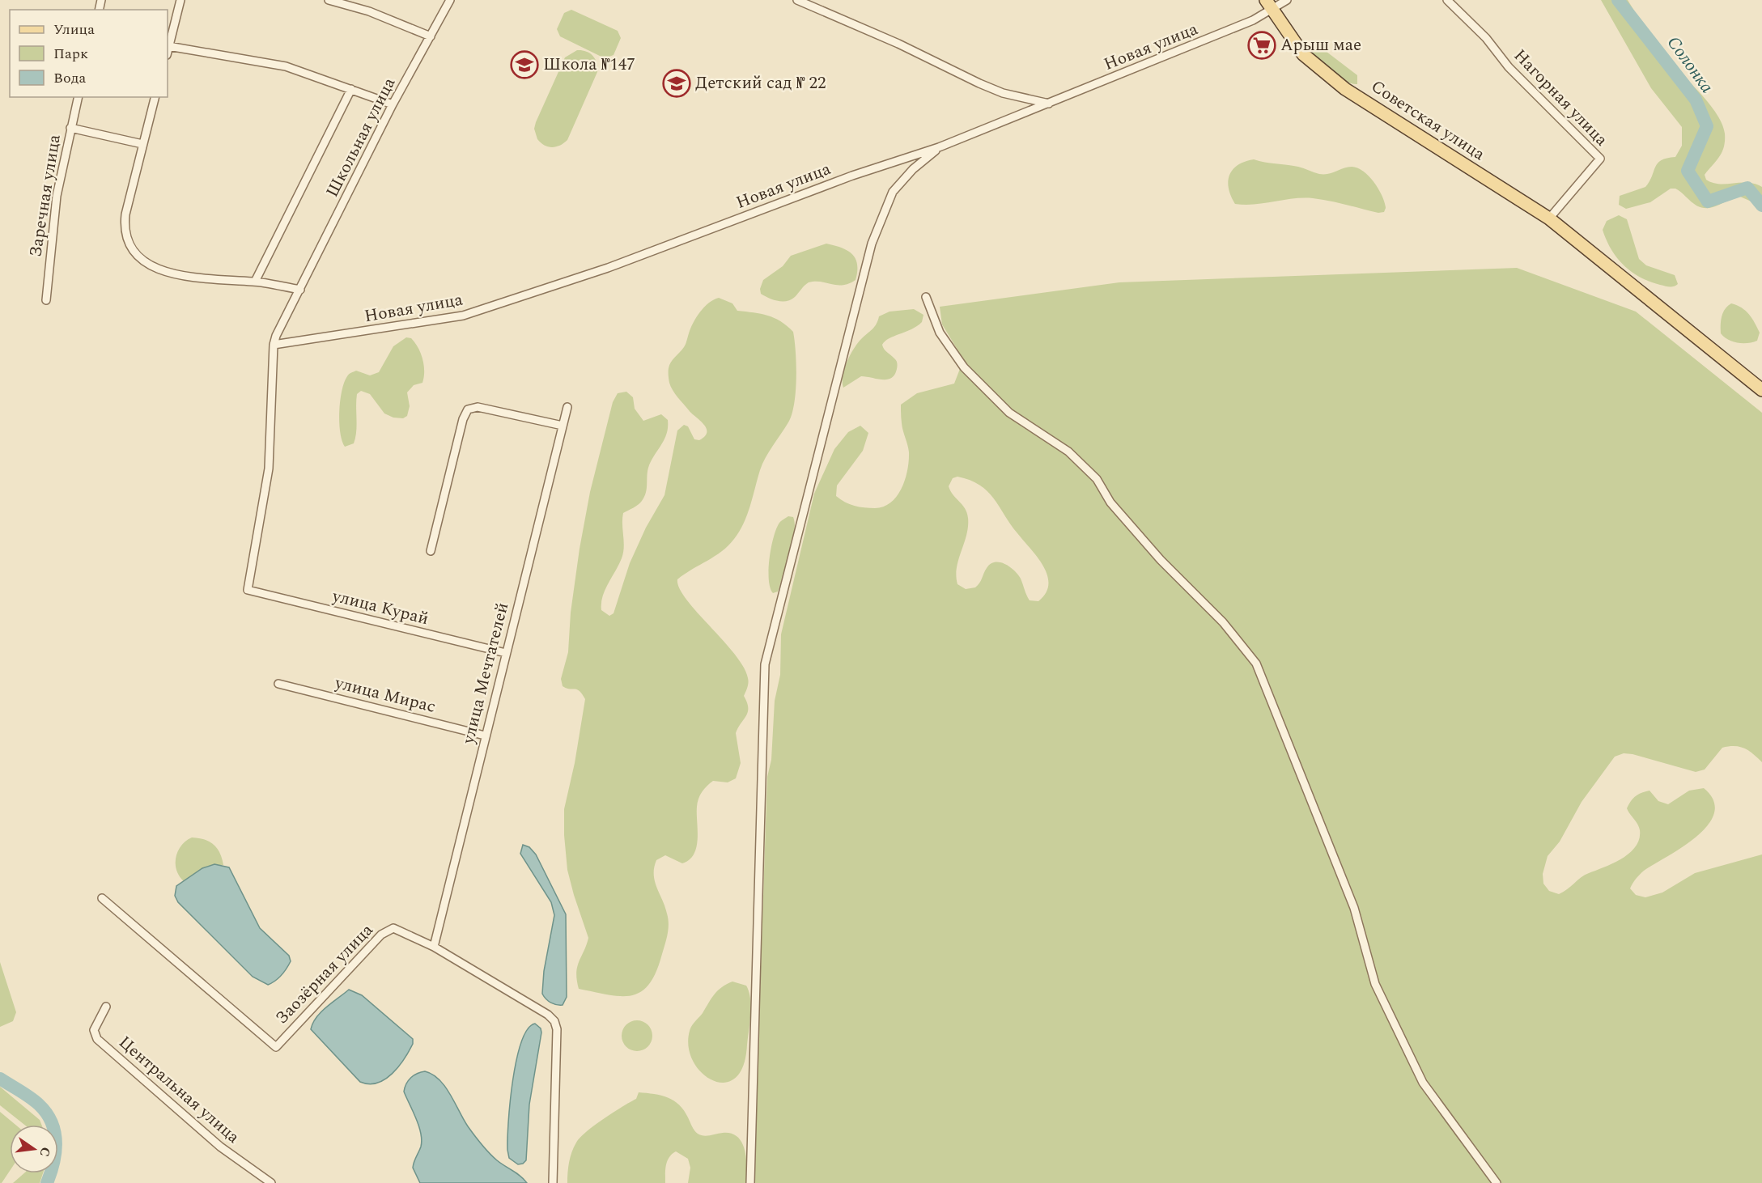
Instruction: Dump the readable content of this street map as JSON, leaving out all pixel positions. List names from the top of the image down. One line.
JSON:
{"streets":{"main road":["Советская улица"],"street":["Новая улица","Нагорная улица","Школьная улица","Заречная улица","улица Курай","улица Мечтателей","улица Мирас","Заозёрная улица","Центральная улица"]},"crossings":[["Новая улица","Советская улица"],["Новая улица","Школьная улица"],["Нагорная улица","Советская улица"],["Школьная улица","улица Курай"],["улица Курай","улица Мечтателей"],["улица Мечтателей","улица Мирас"],["улица Мечтателей","Заозёрная улица"]],"water":["Солонка"],"places":{"supermarket":["Арыш мае"],"school or university":["Школа №147","Детский сад № 22"]},"legend":["Улица","Парк","Вода"],"north":"right"}
